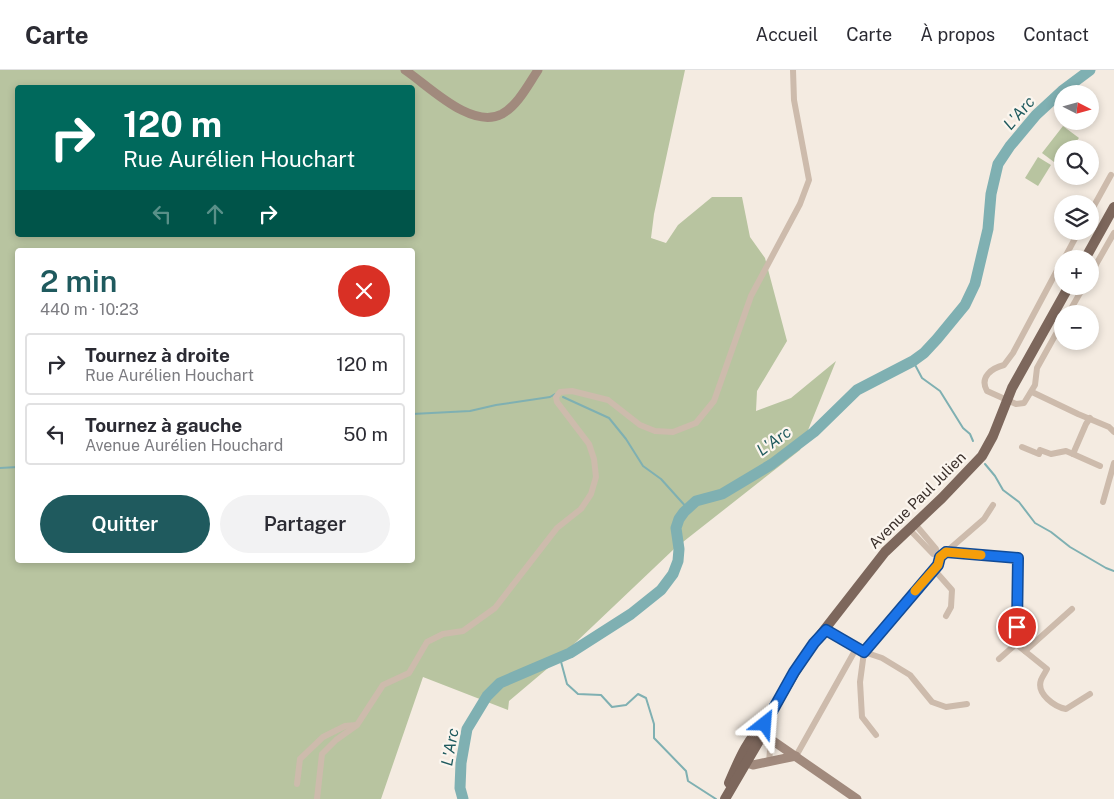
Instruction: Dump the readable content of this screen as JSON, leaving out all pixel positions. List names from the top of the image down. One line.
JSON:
{"streets":{"main road":["Avenue Paul Julien"]},"water":["L'Arc"],"north":"right","page":{"header":"Carte","nav":["Accueil","Carte","À propos","Contact"],"map_buttons":["+","−"],"turn":["120 m","Rue Aurélien Houchart"],"heading":["2 min","440 m · 10:23"],"list":[{"name":"Tournez à droite","note":"Rue Aurélien Houchart","value":"120 m"},{"name":"Tournez à gauche","note":"Avenue Aurélien Houchard","value":"50 m"}],"buttons":["Quitter","Partager"]}}
